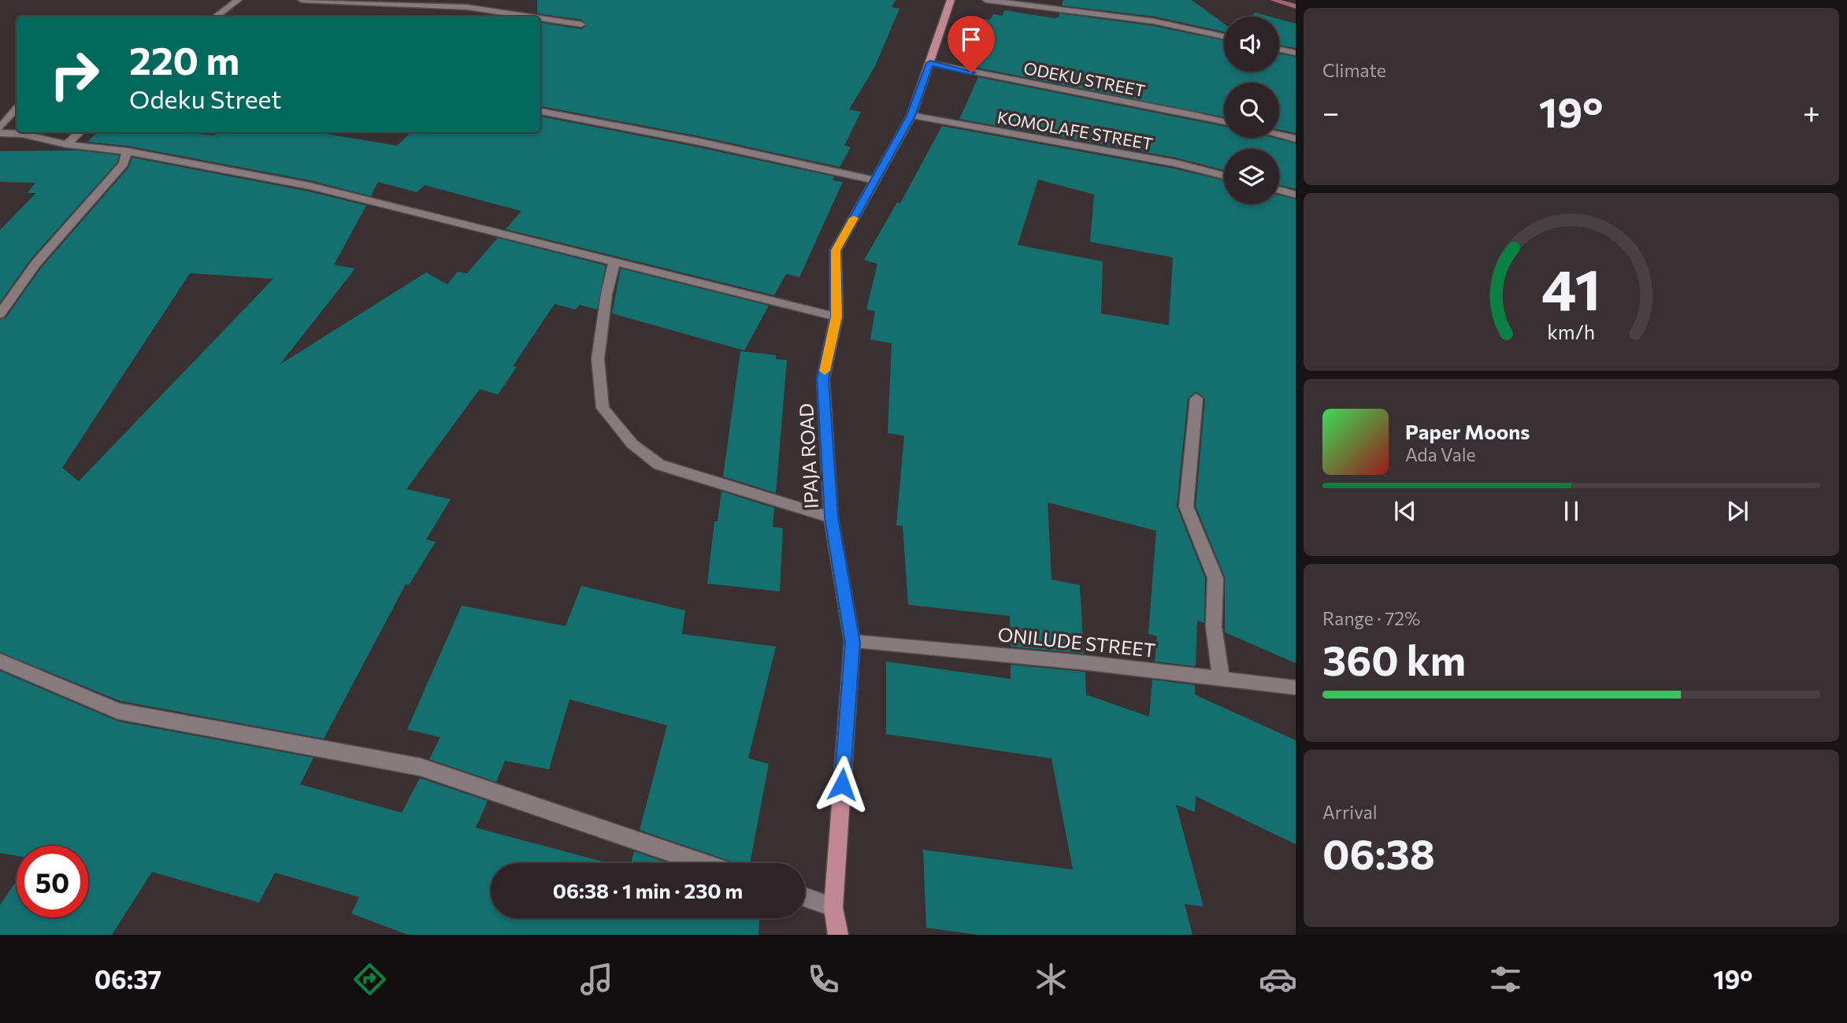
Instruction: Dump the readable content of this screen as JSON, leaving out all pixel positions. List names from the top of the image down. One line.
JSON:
{"streets":{"main road":["IPAJA ROAD"],"street":["ODEKU STREET","KOMOLAFE STREET","ONILUDE STREET"]},"crossings":[["ODEKU STREET","IPAJA ROAD"],["KOMOLAFE STREET","IPAJA ROAD"],["IPAJA ROAD","ONILUDE STREET"]],"page":{"tile":["Climate",["Range · 72%","360 km"],["Arrival","06:38"]],"turn":["220 m","Odeku Street"],"heat":["−","19°","+"],"song":["Paper Moons","Ada Vale"],"limit":"50","trip":"06:38 · 1 min · 230 m","tabs":["06:37","19°"],"gauge":["41","km/h"]}}
